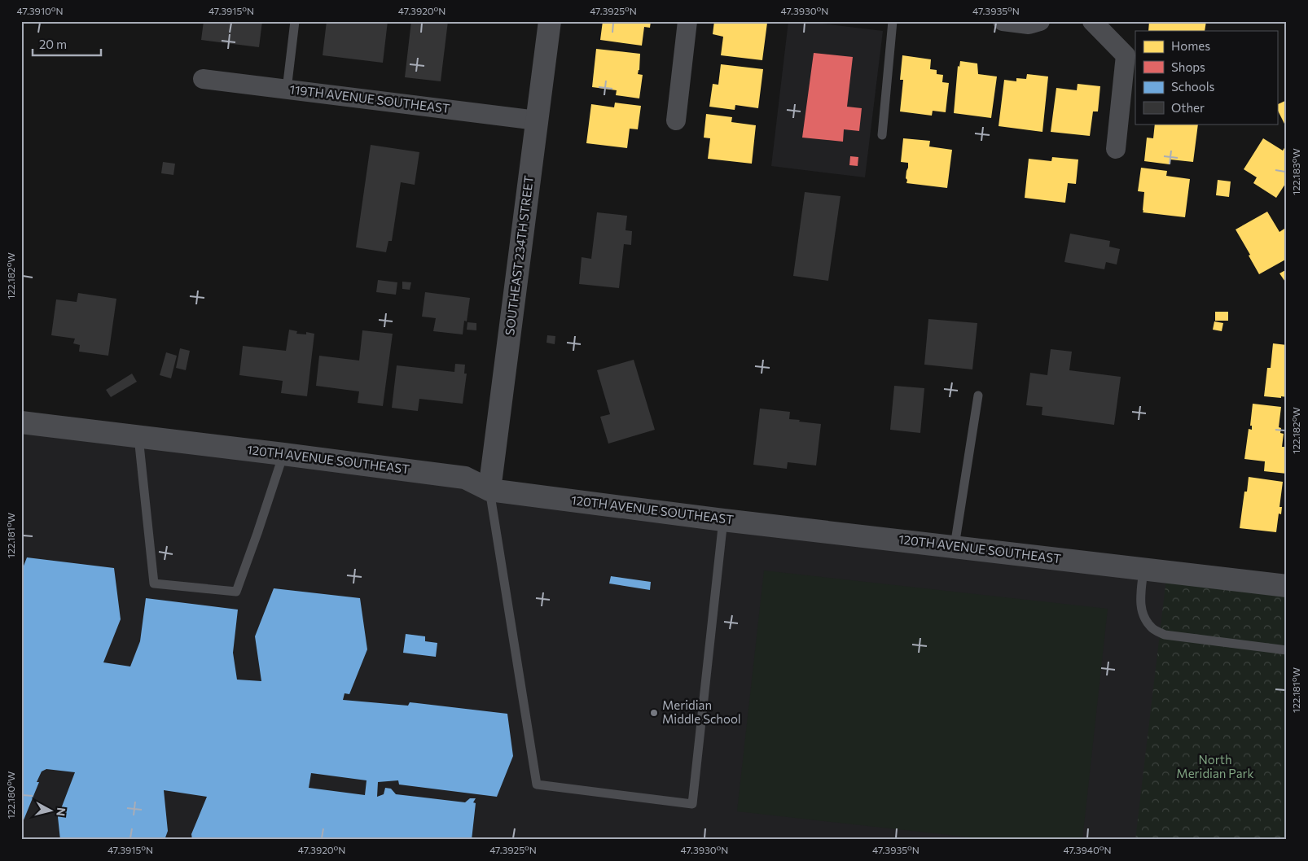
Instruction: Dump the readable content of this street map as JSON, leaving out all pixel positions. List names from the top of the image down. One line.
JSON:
{"streets":{"street":["119TH AVENUE SOUTHEAST","SOUTHEAST 234TH STREET","120TH AVENUE SOUTHEAST"]},"crossings":[["119TH AVENUE SOUTHEAST","SOUTHEAST 234TH STREET"],["SOUTHEAST 234TH STREET","120TH AVENUE SOUTHEAST"]],"parks":["North Meridian Park"],"places":["Meridian Middle School"],"legend":["Homes","Shops","Schools","Other"],"scale_bar":"20 m","north":"right","coordinates":["47.3910°N","47.3915°N","47.3920°N","47.3925°N","47.3930°N","47.3935°N","122.183°W","122.182°W","122.181°W","122.180°W","47.3940°N"]}
